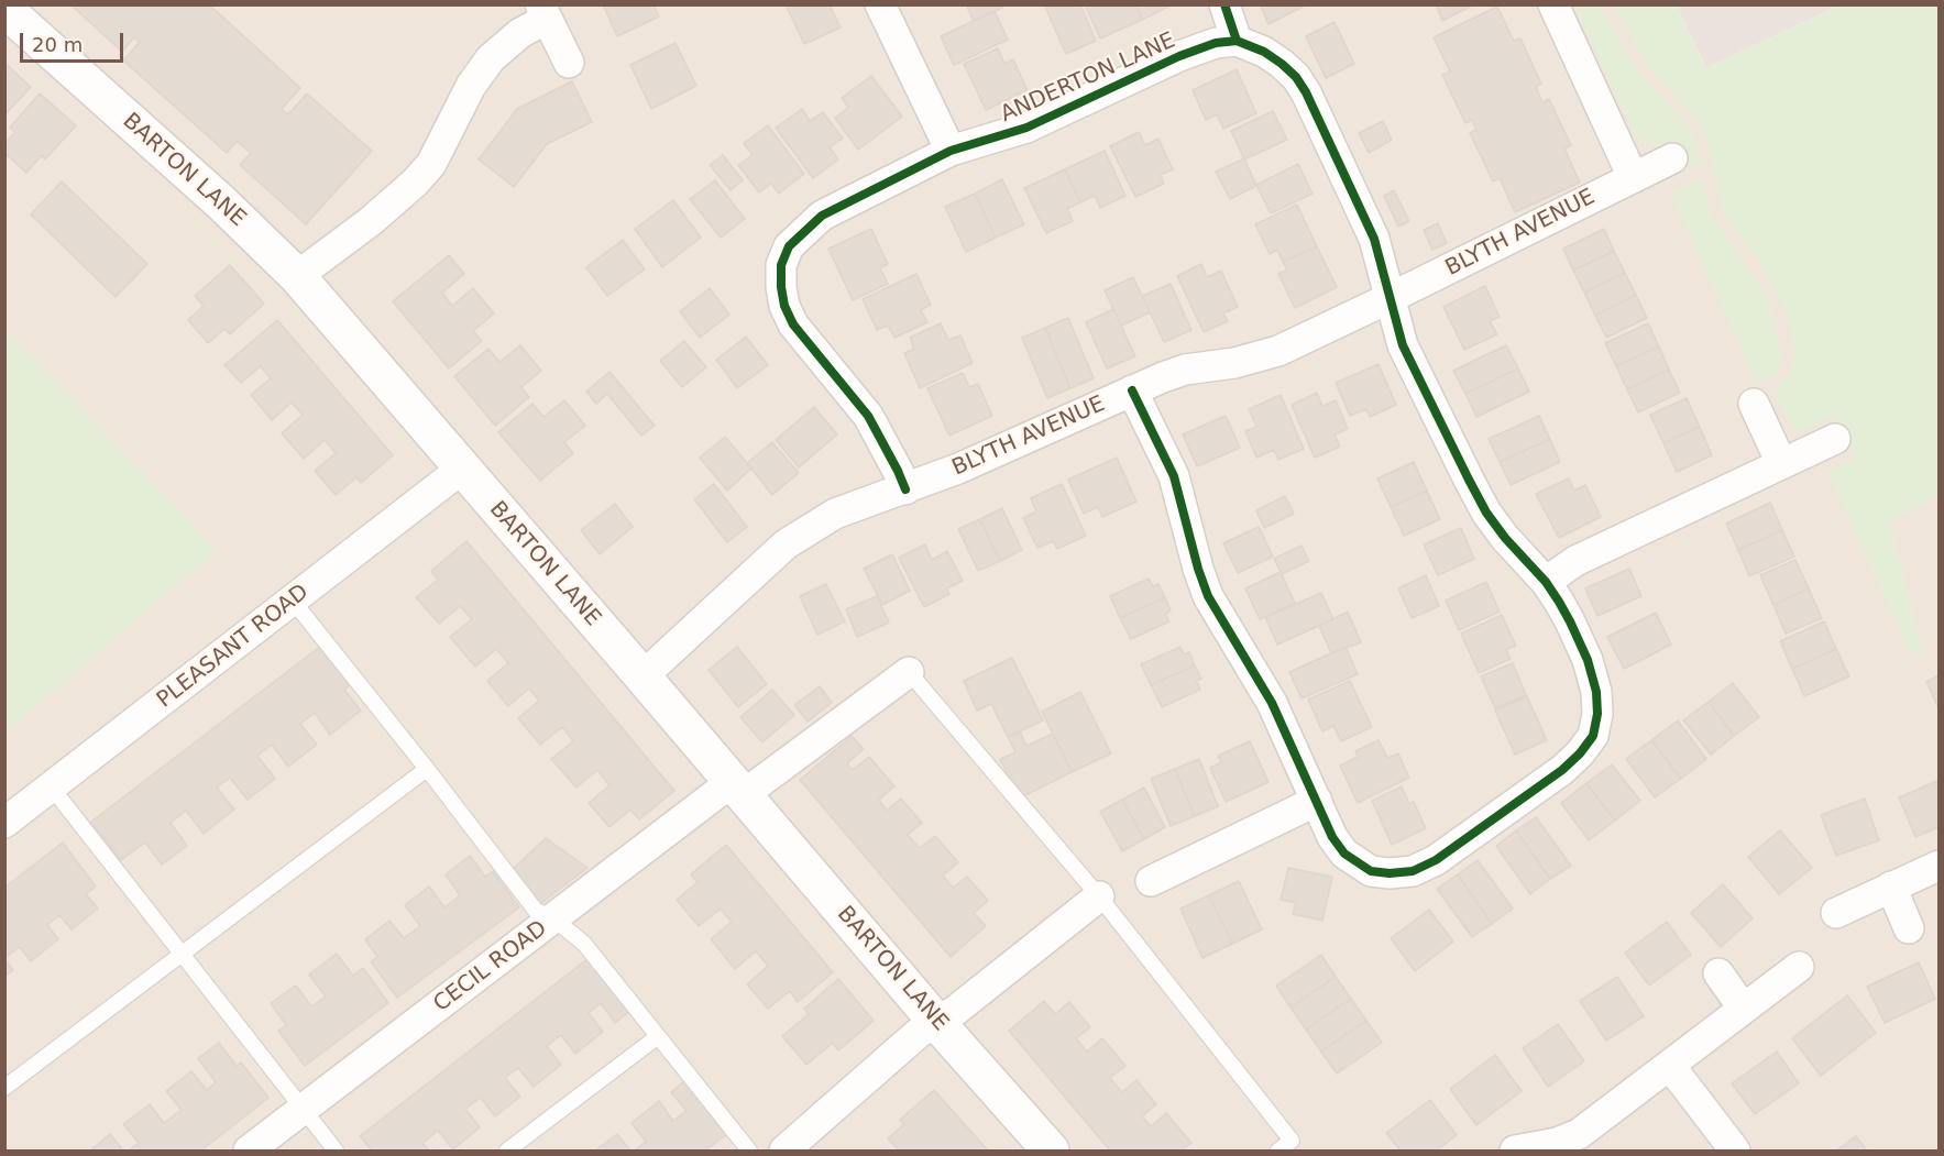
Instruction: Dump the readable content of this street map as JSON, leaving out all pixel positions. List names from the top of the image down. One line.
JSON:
{"streets":{"main road":["BARTON LANE"],"street":["ANDERTON LANE","BLYTH AVENUE","PLEASANT ROAD","CECIL ROAD"]},"crossings":[["ANDERTON LANE","BLYTH AVENUE"],["BARTON LANE","BLYTH AVENUE"],["BARTON LANE","PLEASANT ROAD"],["BARTON LANE","CECIL ROAD"]],"scale_bar":"20 m"}
